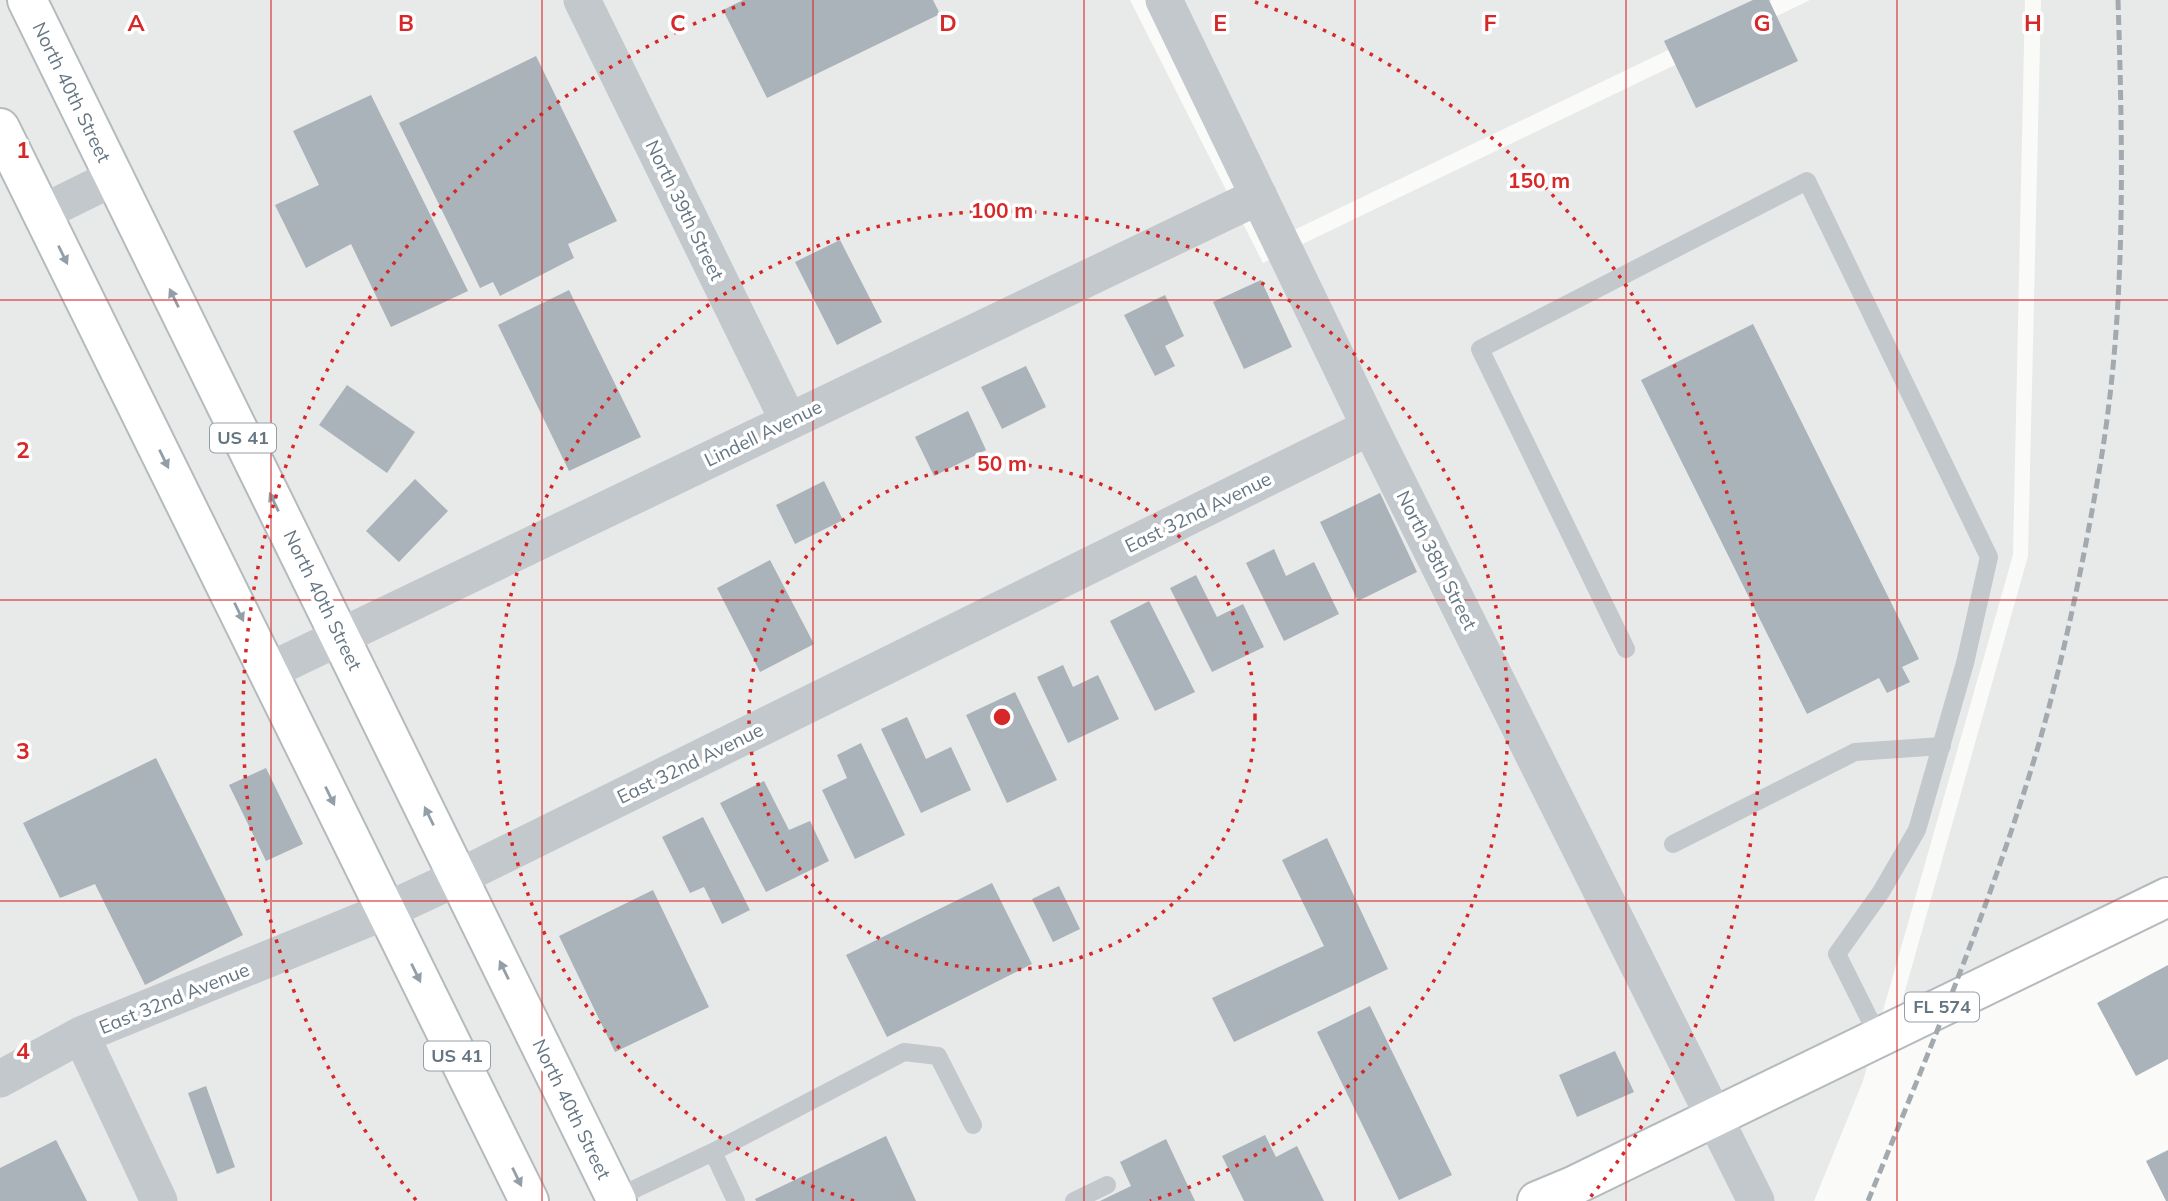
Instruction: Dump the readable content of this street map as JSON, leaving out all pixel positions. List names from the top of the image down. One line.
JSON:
{"streets":{"main road":["North 40th Street","US 41","FL 574"],"street":["North 39th Street","Lindell Avenue","East 32nd Avenue","North 38th Street"]},"crossings":[["North 40th Street","Lindell Avenue"],["North 40th Street","East 32nd Avenue"],["North 39th Street","Lindell Avenue"],["Lindell Avenue","US 41"],["Lindell Avenue","North 38th Street"],["US 41","East 32nd Avenue"],["East 32nd Avenue","North 38th Street"],["North 38th Street","FL 574"]],"grid":{"columns":["A","B","C","D","E","F","G","H"],"rows":["1","2","3","4"]},"rings":["150 m","100 m","50 m"]}
